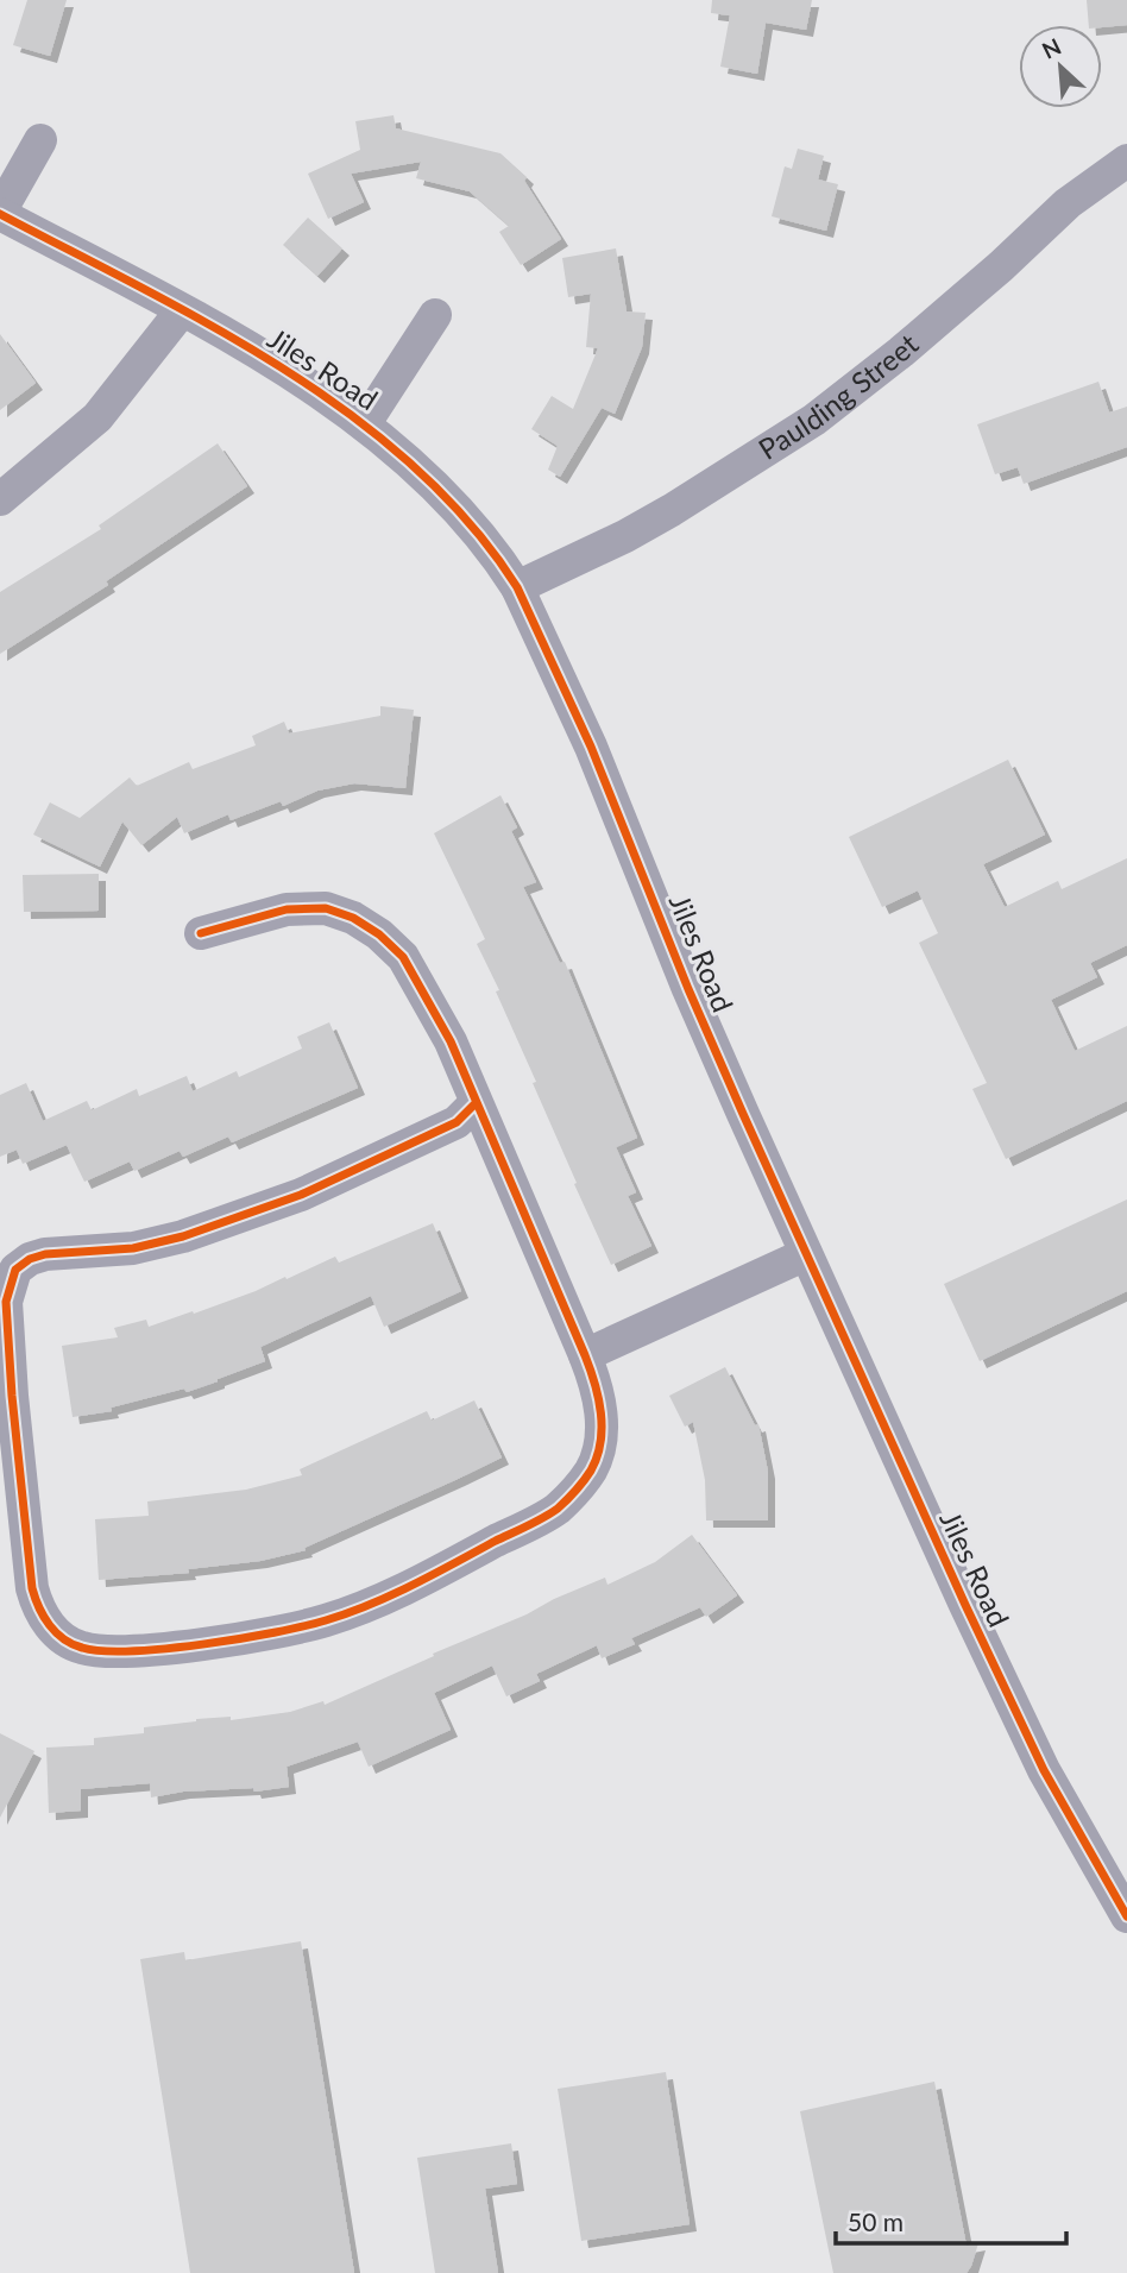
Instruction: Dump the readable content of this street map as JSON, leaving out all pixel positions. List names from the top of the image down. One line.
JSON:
{"streets":{"street":["Jiles Road","Paulding Street"]},"crossings":[["Jiles Road","Paulding Street"]],"scale_bar":"50 m","north":"top left"}
